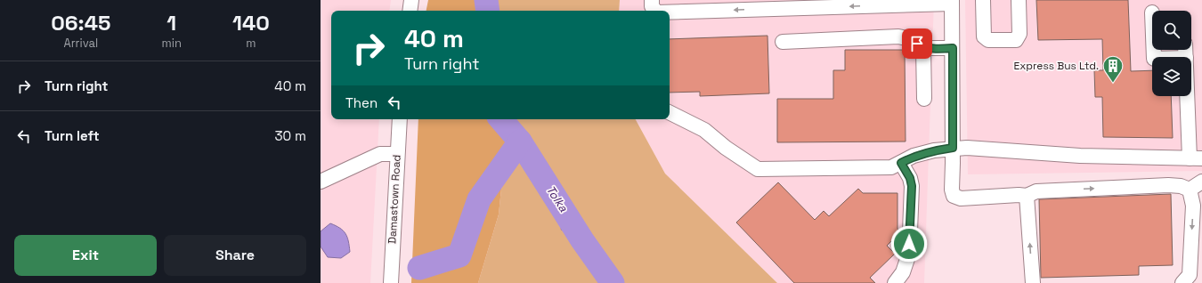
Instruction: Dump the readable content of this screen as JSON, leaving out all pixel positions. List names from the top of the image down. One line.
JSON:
{"streets":{"street":["Damastown Road"]},"water":["Tolka"],"places":{"building":["Express Bus Ltd."]},"page":{"eta":["06:45","Arrival","1","min","140","m"],"turn":["40 m","Turn right"],"list":[{"name":"Turn right","value":"40 m"},{"name":"Turn left","value":"30 m"}],"then":"Then","buttons":["Exit","Share"]}}
